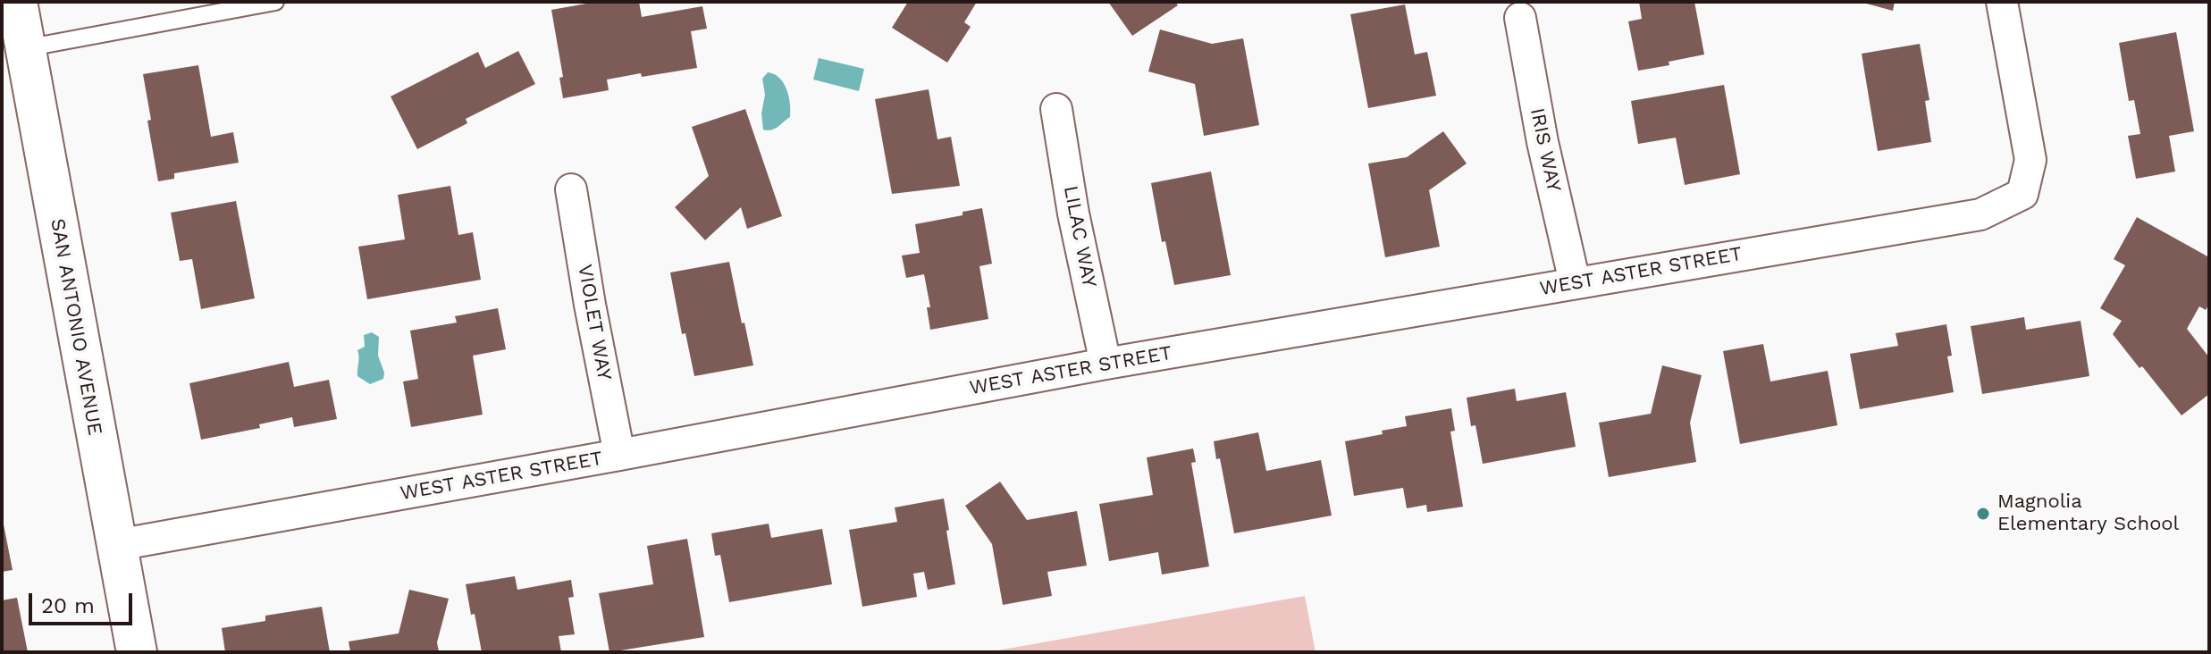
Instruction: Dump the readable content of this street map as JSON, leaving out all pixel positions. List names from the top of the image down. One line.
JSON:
{"streets":{"main road":["SAN ANTONIO AVENUE"],"street":["IRIS WAY","LILAC WAY","WEST ASTER STREET","VIOLET WAY"]},"crossings":[["IRIS WAY","WEST ASTER STREET"],["LILAC WAY","WEST ASTER STREET"],["WEST ASTER STREET","VIOLET WAY"],["WEST ASTER STREET","SAN ANTONIO AVENUE"]],"places":["Magnolia Elementary School"],"scale_bar":"20 m"}
